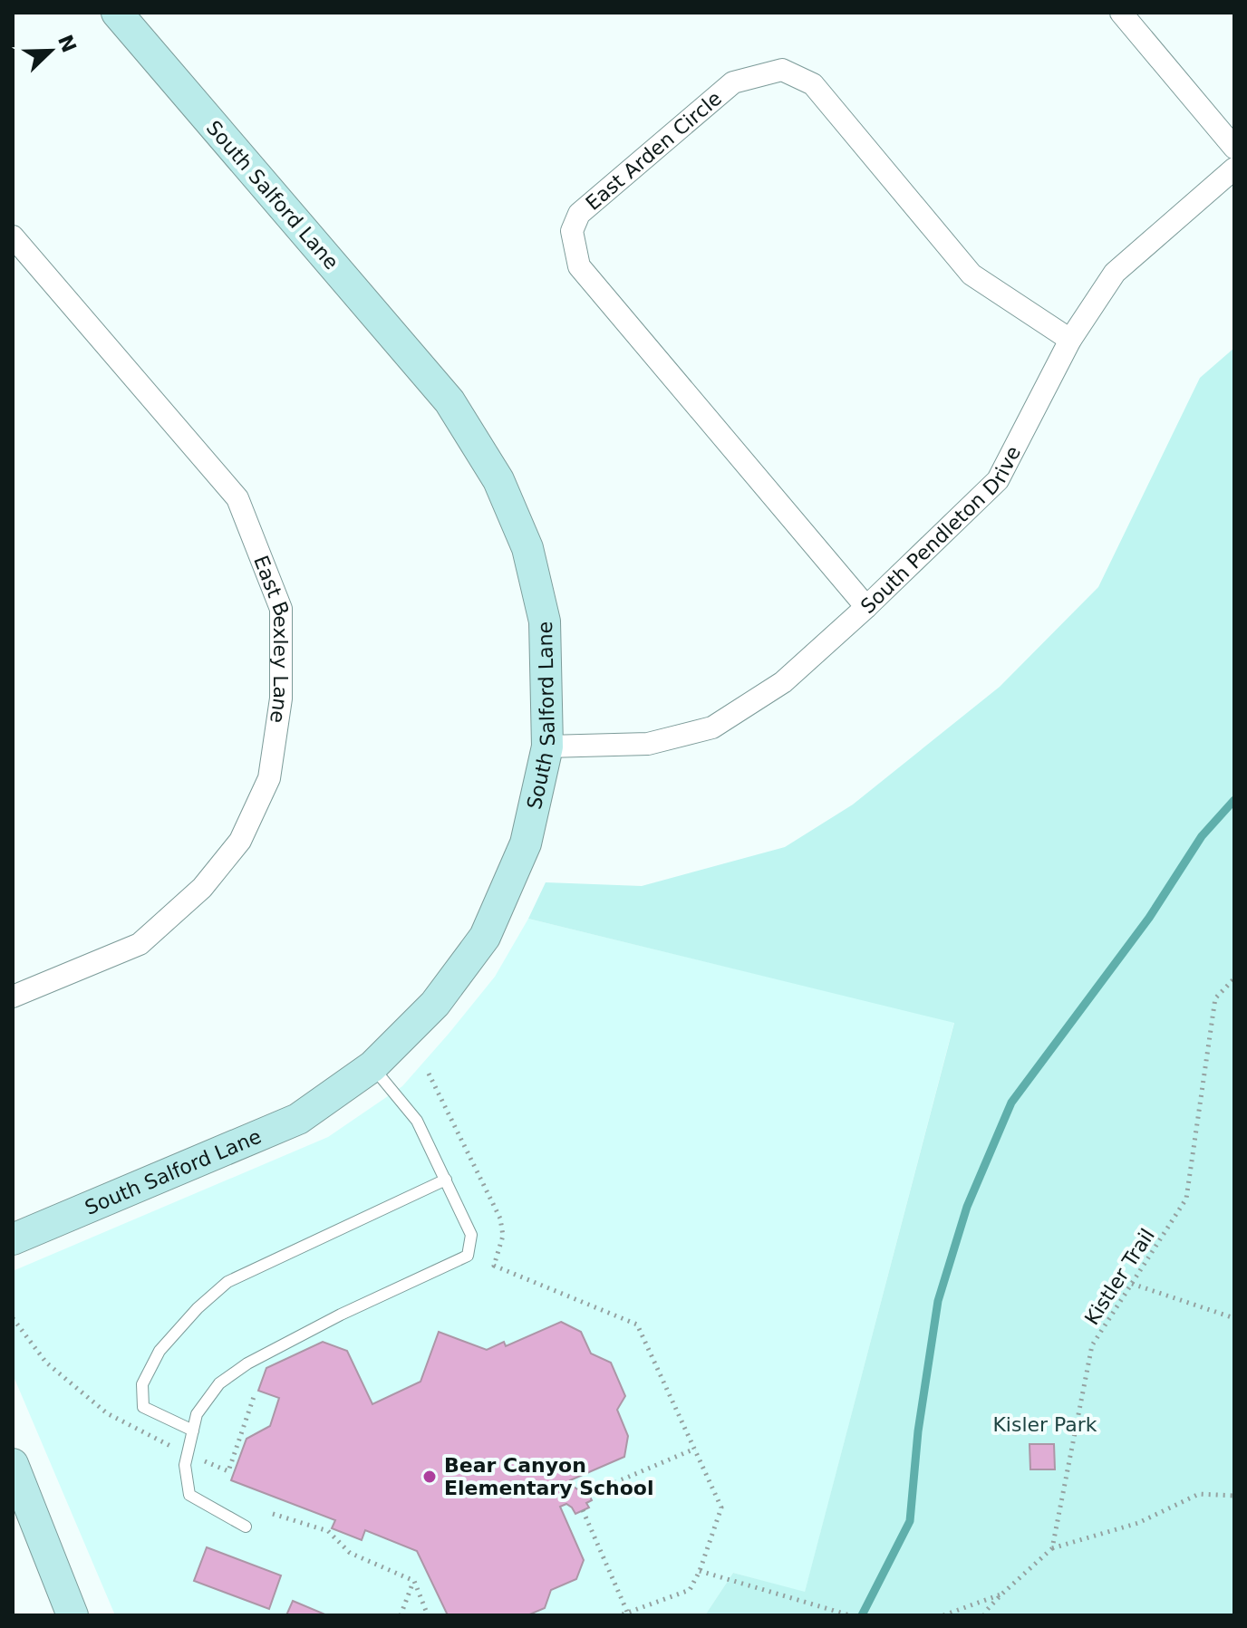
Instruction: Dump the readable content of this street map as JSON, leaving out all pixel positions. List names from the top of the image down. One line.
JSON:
{"streets":{"street":["East Arden Circle","South Salford Lane","South Pendleton Drive","East Bexley Lane"],"path":["Kistler Trail"]},"crossings":[["East Arden Circle","South Pendleton Drive"],["South Salford Lane","South Pendleton Drive"]],"parks":["Kisler Park"],"places":["Bear Canyon Elementary School"],"north":"top right"}
